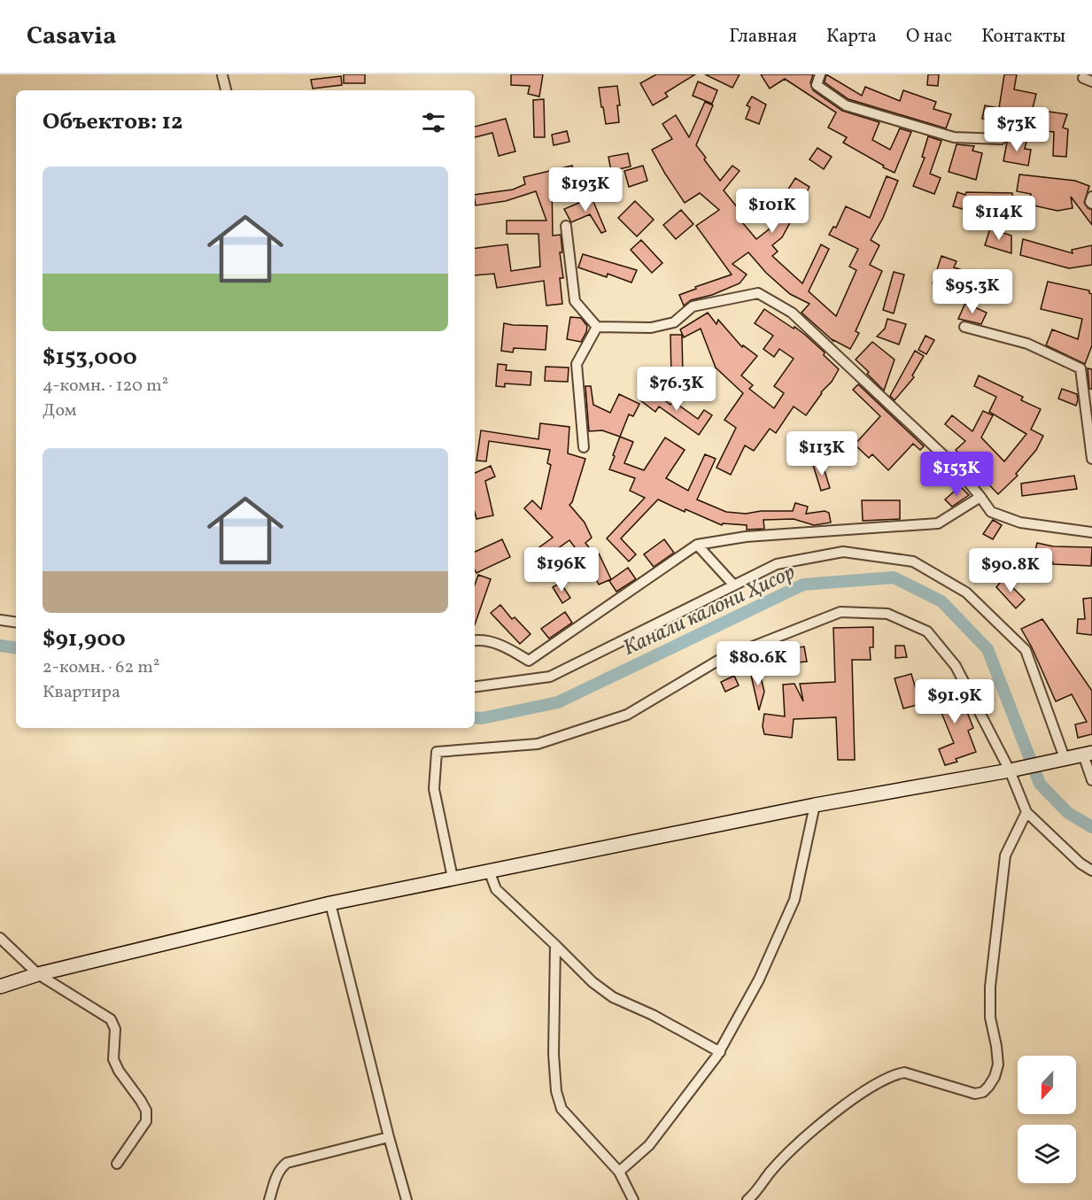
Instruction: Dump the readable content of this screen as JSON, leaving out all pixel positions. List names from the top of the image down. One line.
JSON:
{"water":["Канали калони Ҳисор"],"north":"bottom","page":{"header":"Casavia","nav":["Главная","Карта","О нас","Контакты"],"heading":"Объектов: 12","price":["$73K","$193K","$101K","$114K","$95.3K","$76.3K","$113K","$153K","$196K","$90.8K","$80.6K","$91.9K"],"list":[{"name":"$153,000","note":"4-комн. · 120 m² · Дом"},{"name":"$91,900","note":"2-комн. · 62 m² · Квартира"}]}}
